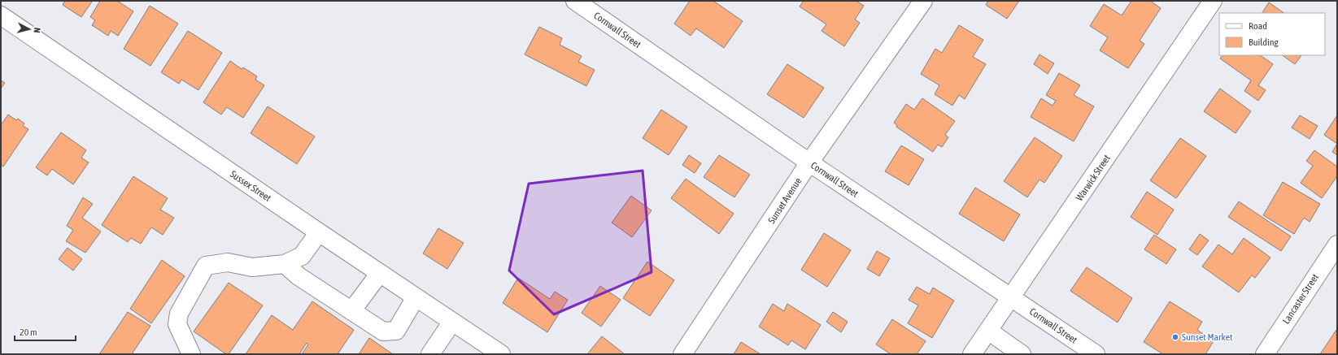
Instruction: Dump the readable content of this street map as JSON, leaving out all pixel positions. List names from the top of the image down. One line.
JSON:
{"streets":{"street":["Cornwall Street","Warwick Street","Sussex Street","Sunset Avenue","Lancaster Street"]},"crossings":[["Cornwall Street","Warwick Street"],["Cornwall Street","Sunset Avenue"]],"places":["Sunset Market"],"legend":["Road","Building"],"scale_bar":"20 m","north":"right"}
